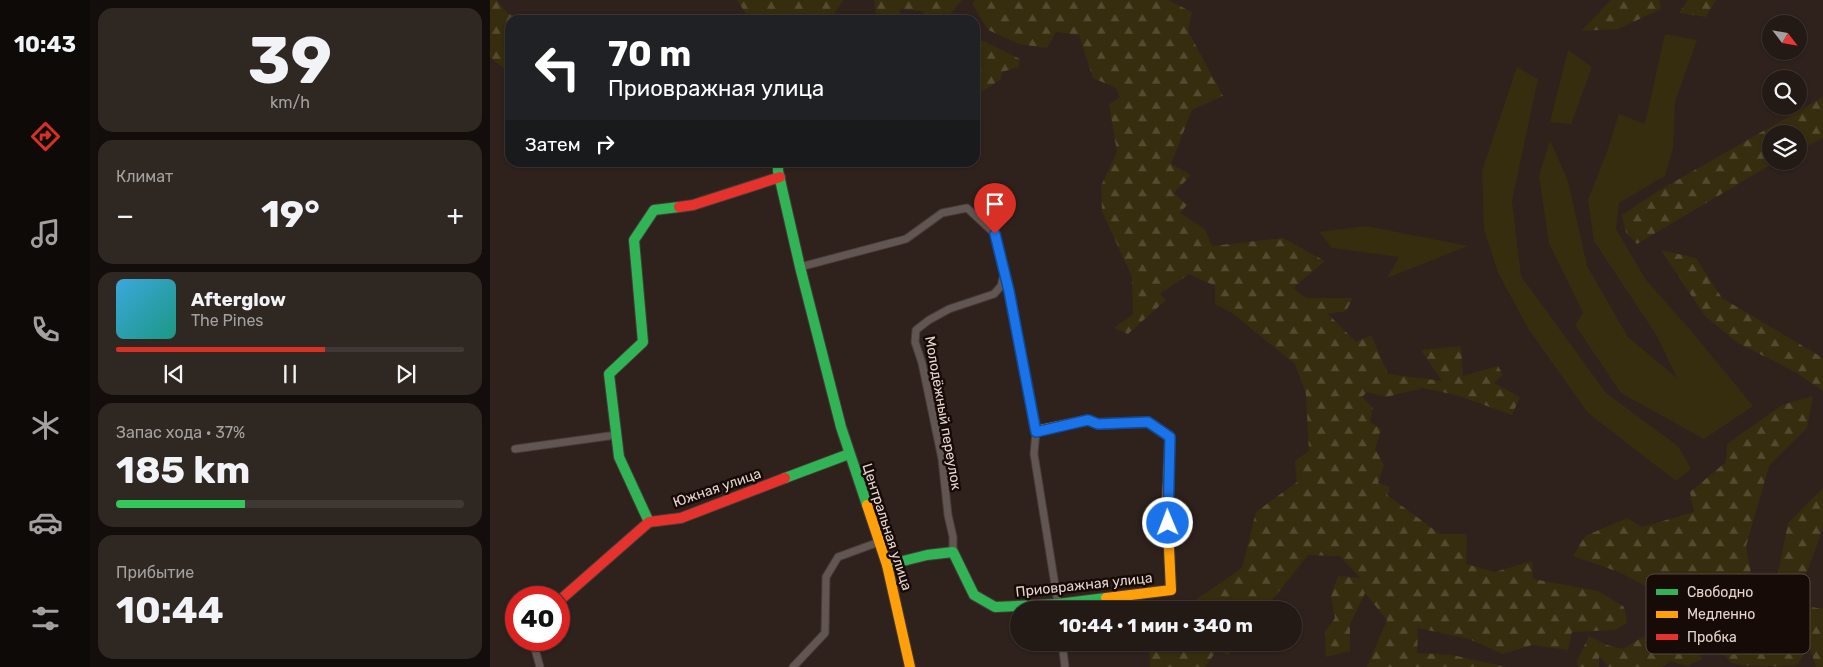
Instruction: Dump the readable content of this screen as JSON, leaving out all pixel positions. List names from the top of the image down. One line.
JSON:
{"streets":{"street":["Молодёжный переулок","Южная улица","Центральная улица","Приовражная улица"]},"crossings":[["Молодёжный переулок","Приовражная улица"],["Южная улица","Центральная улица"]],"legend":["Свободно","Медленно","Пробка"],"north":"bottom right","page":{"tabs":"10:43","tile":[["39","km/h"],"Климат",["Запас хода · 37%","185 km"],["Прибытие","10:44"]],"turn":["70 m","Приовражная улица"],"then":"Затем","heat":["−","19°","+"],"song":["Afterglow","The Pines"],"limit":"40","trip":"10:44 · 1 мин · 340 m"}}
